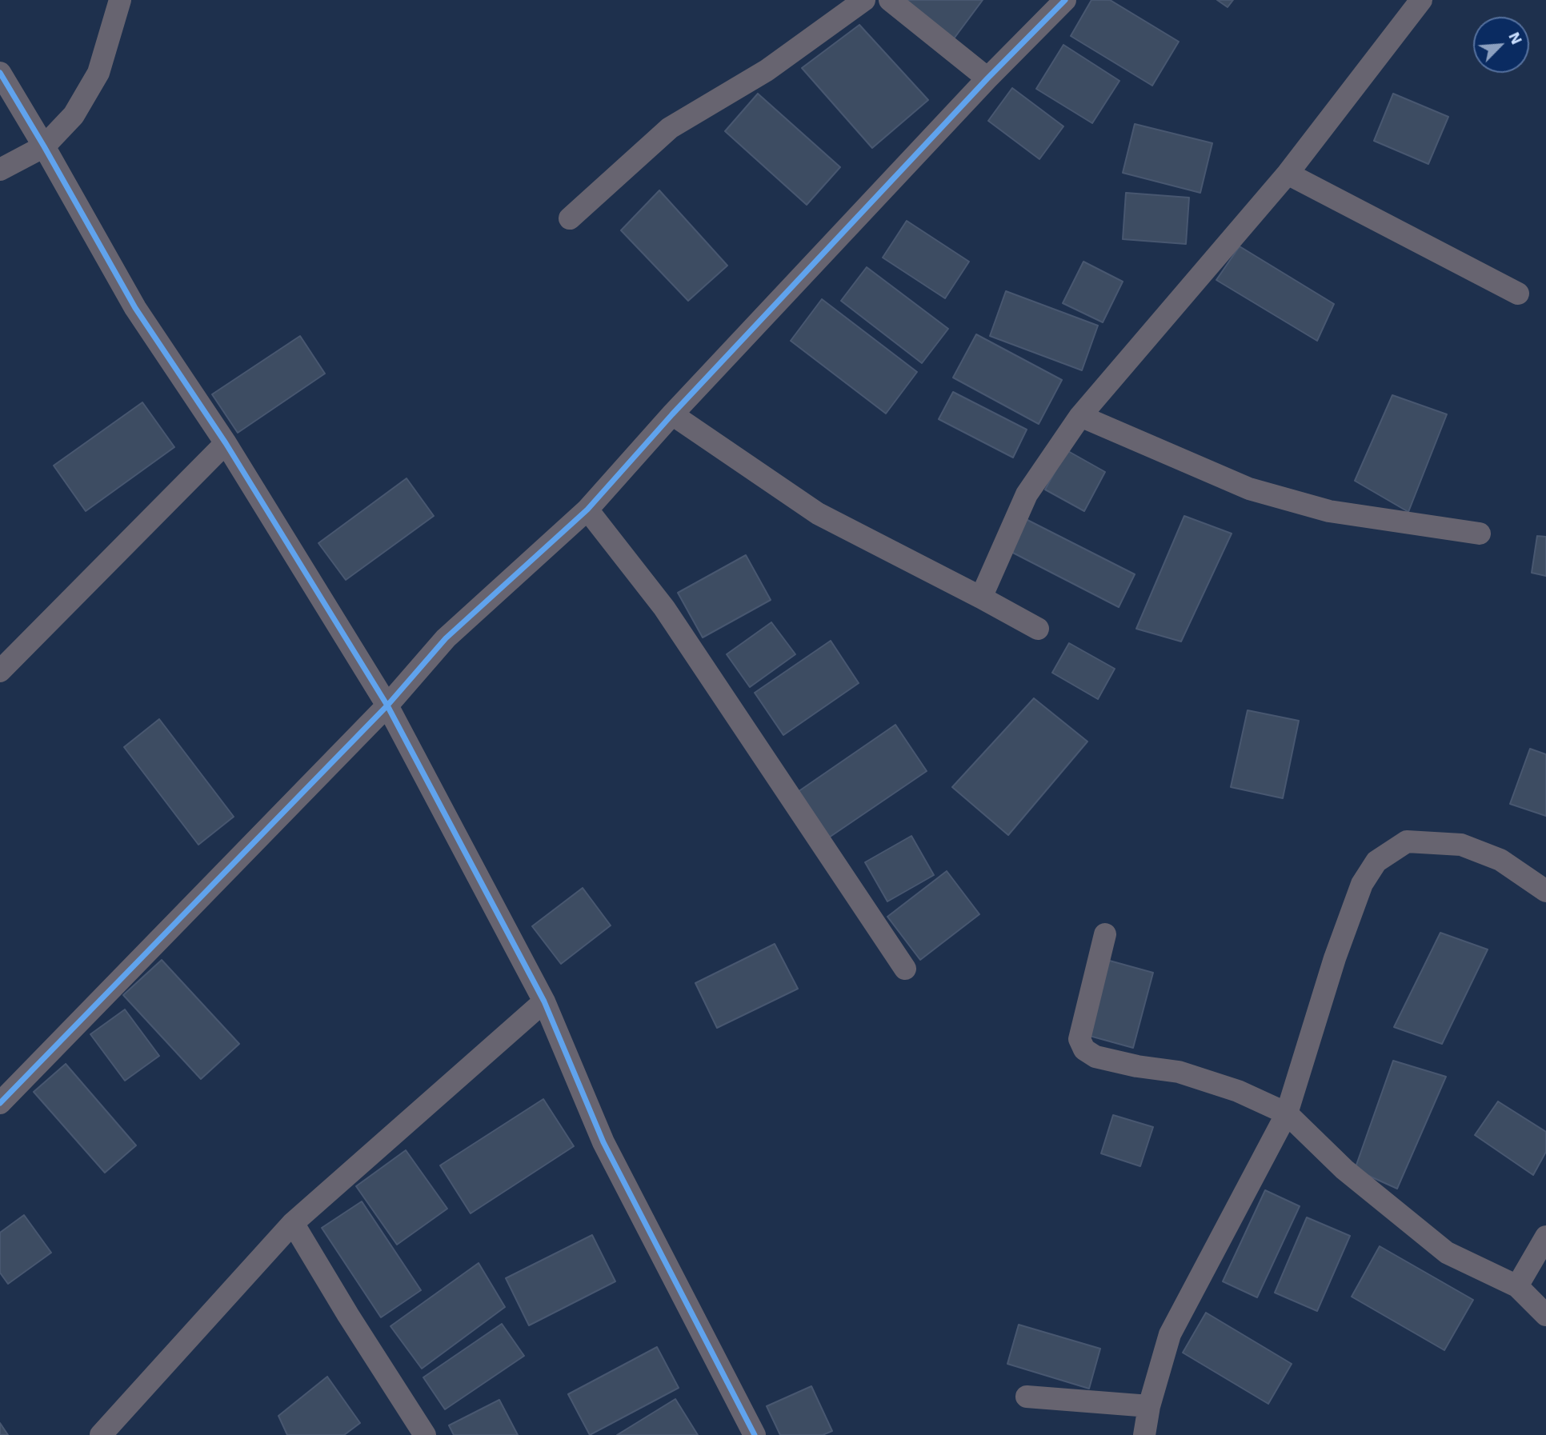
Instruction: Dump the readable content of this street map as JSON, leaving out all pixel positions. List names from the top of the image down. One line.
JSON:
{"north":"top right"}
